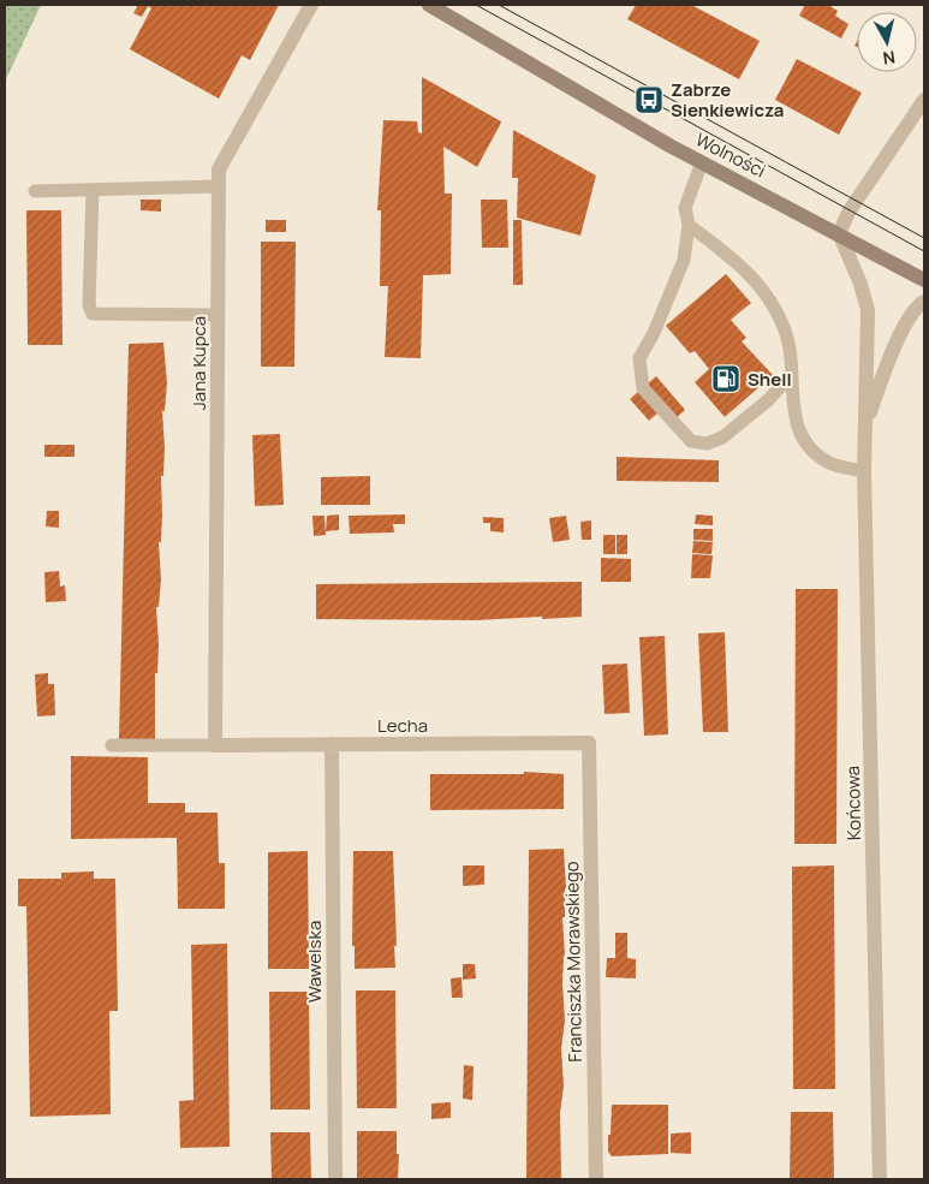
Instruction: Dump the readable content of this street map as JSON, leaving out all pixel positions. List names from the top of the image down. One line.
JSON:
{"streets":{"street":["Wolności","Jana Kupca","Lecha","Końcowa","Wawelska","Franciszka Morawskiego"]},"crossings":[["Wolności","Końcowa"],["Jana Kupca","Lecha"],["Lecha","Wawelska"],["Lecha","Franciszka Morawskiego"]],"places":{"bus stop":["Zabrze Sienkiewicza"],"fuel station":["Shell"]},"north":"bottom"}
